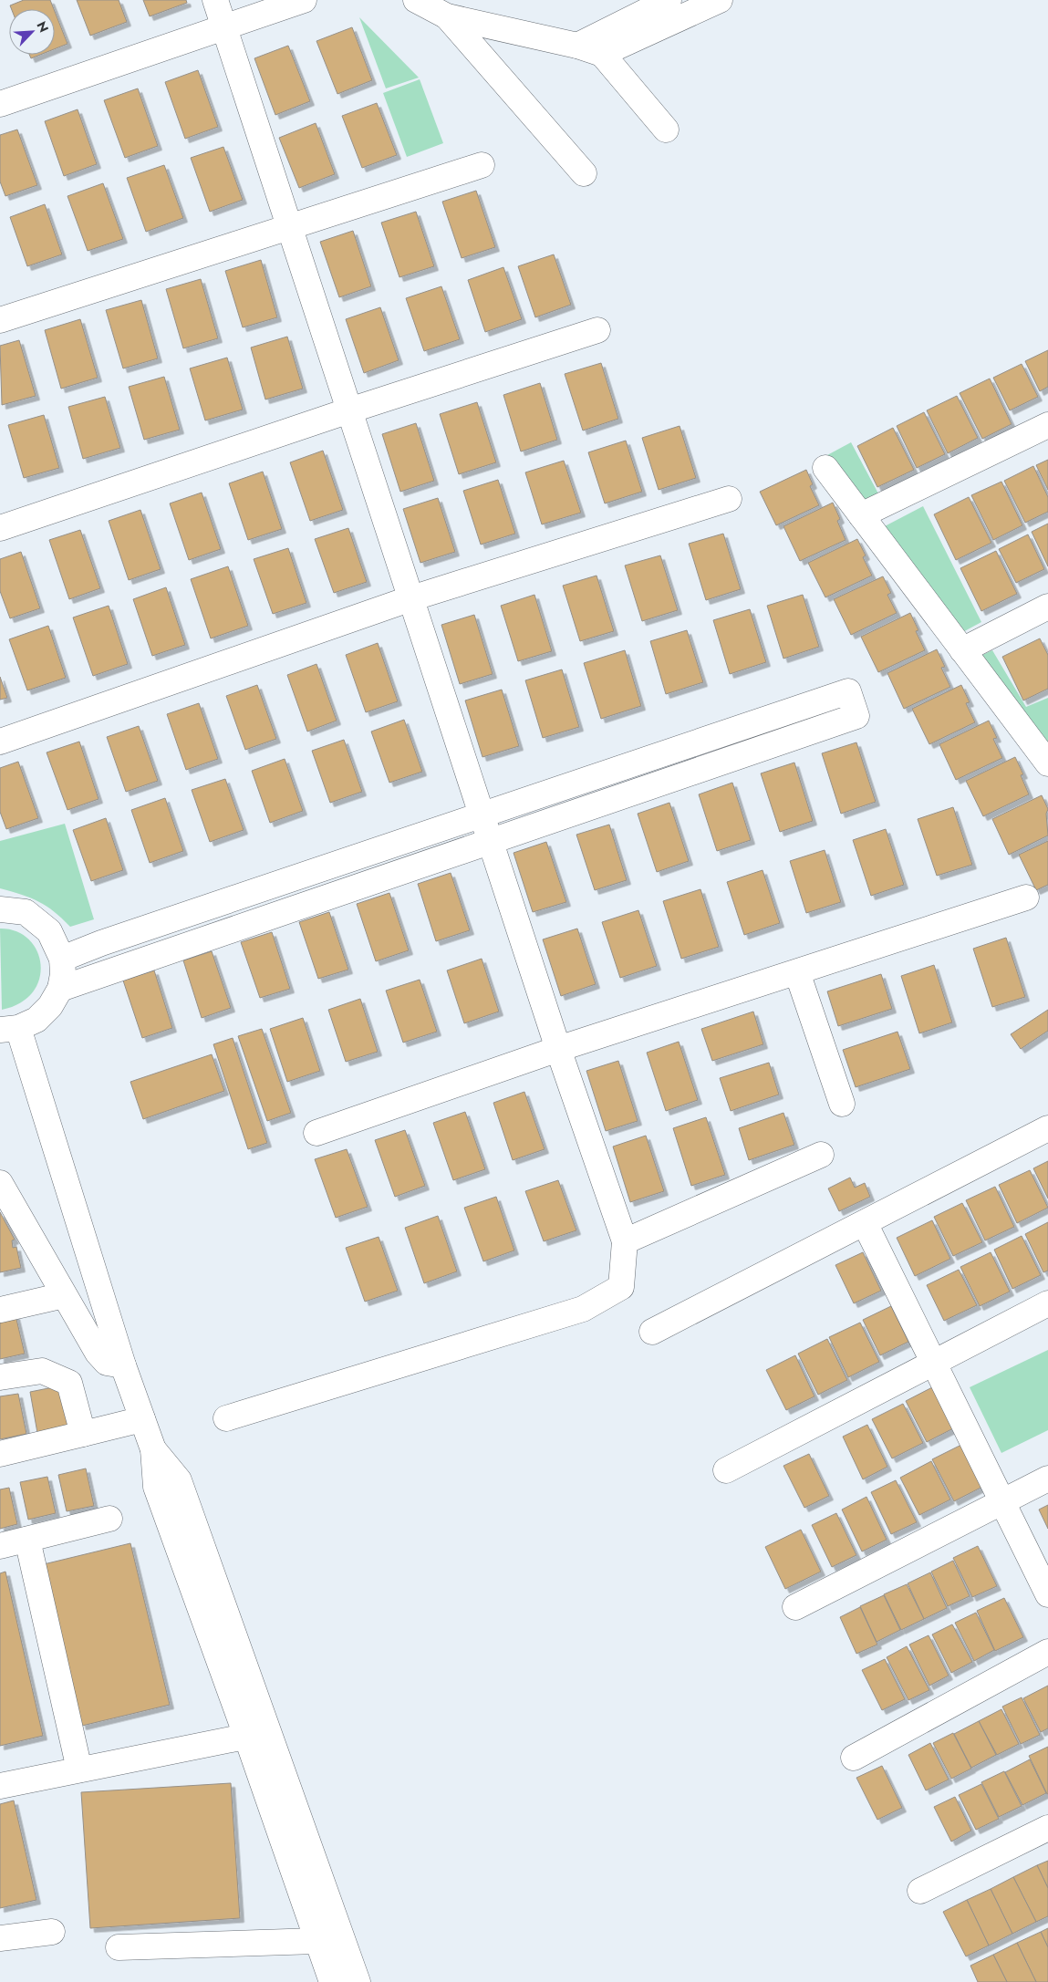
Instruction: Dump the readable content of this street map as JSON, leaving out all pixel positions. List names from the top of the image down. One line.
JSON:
{"north":"top right"}
